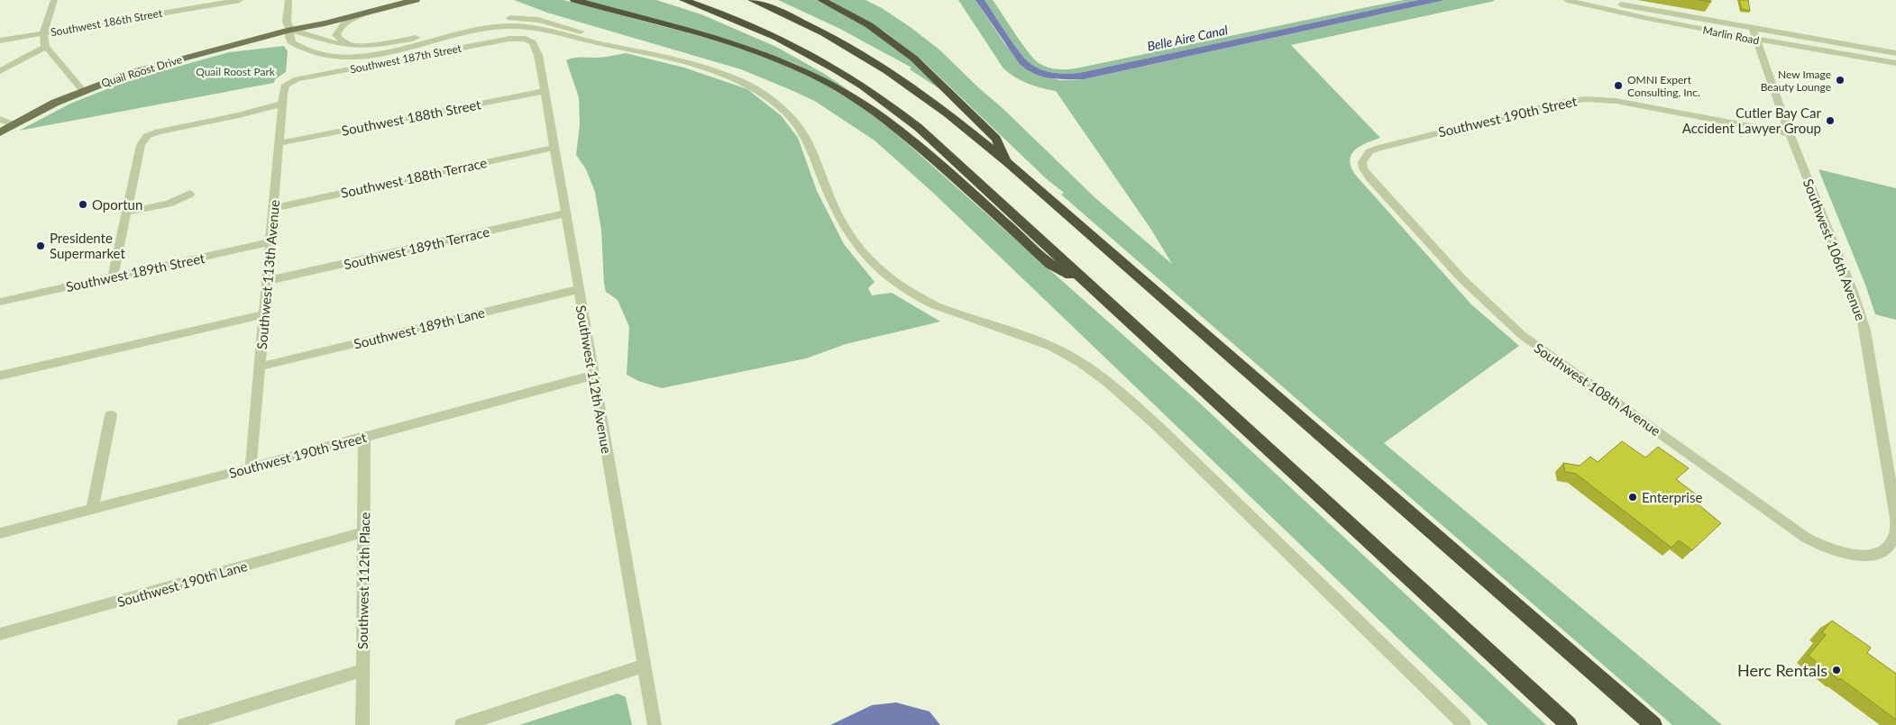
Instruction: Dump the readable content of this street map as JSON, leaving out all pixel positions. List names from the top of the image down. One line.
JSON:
{"streets":{"main road":["Quail Roost Drive"],"street":["Southwest 186th Street","Marlin Road","Southwest 187th Street","Southwest 190th Street","Southwest 188th Street","Southwest 188th Terrace","Southwest 189th Terrace","Southwest 106th Avenue","Southwest 189th Street","Southwest 113th Avenue","Southwest 189th Lane","Southwest 112th Avenue","Southwest 108th Avenue","Southwest 112th Place","Southwest 190th Lane"]},"crossings":[["Marlin Road","Southwest 106th Avenue"],["Southwest 187th Street","Southwest 113th Avenue"],["Southwest 187th Street","Southwest 112th Avenue"],["Southwest 190th Street","Southwest 106th Avenue"],["Southwest 190th Street","Southwest 113th Avenue"],["Southwest 190th Street","Southwest 112th Avenue"],["Southwest 190th Street","Southwest 108th Avenue"],["Southwest 190th Street","Southwest 112th Place"],["Southwest 188th Street","Southwest 113th Avenue"],["Southwest 188th Street","Southwest 112th Avenue"],["Southwest 188th Terrace","Southwest 113th Avenue"],["Southwest 188th Terrace","Southwest 112th Avenue"],["Southwest 189th Terrace","Southwest 113th Avenue"],["Southwest 189th Terrace","Southwest 112th Avenue"],["Southwest 106th Avenue","Southwest 108th Avenue"],["Southwest 189th Street","Southwest 113th Avenue"],["Southwest 113th Avenue","Southwest 189th Lane"],["Southwest 189th Lane","Southwest 112th Avenue"],["Southwest 112th Place","Southwest 190th Lane"]],"water":["Belle Aire Canal"],"parks":["Quail Roost Park"],"places":["New Image Beauty Lounge","OMNI Expert Consulting, Inc.","Cutler Bay Car Accident Lawyer Group","Oportun","Presidente Supermarket","Enterprise","Herc Rentals"]}
